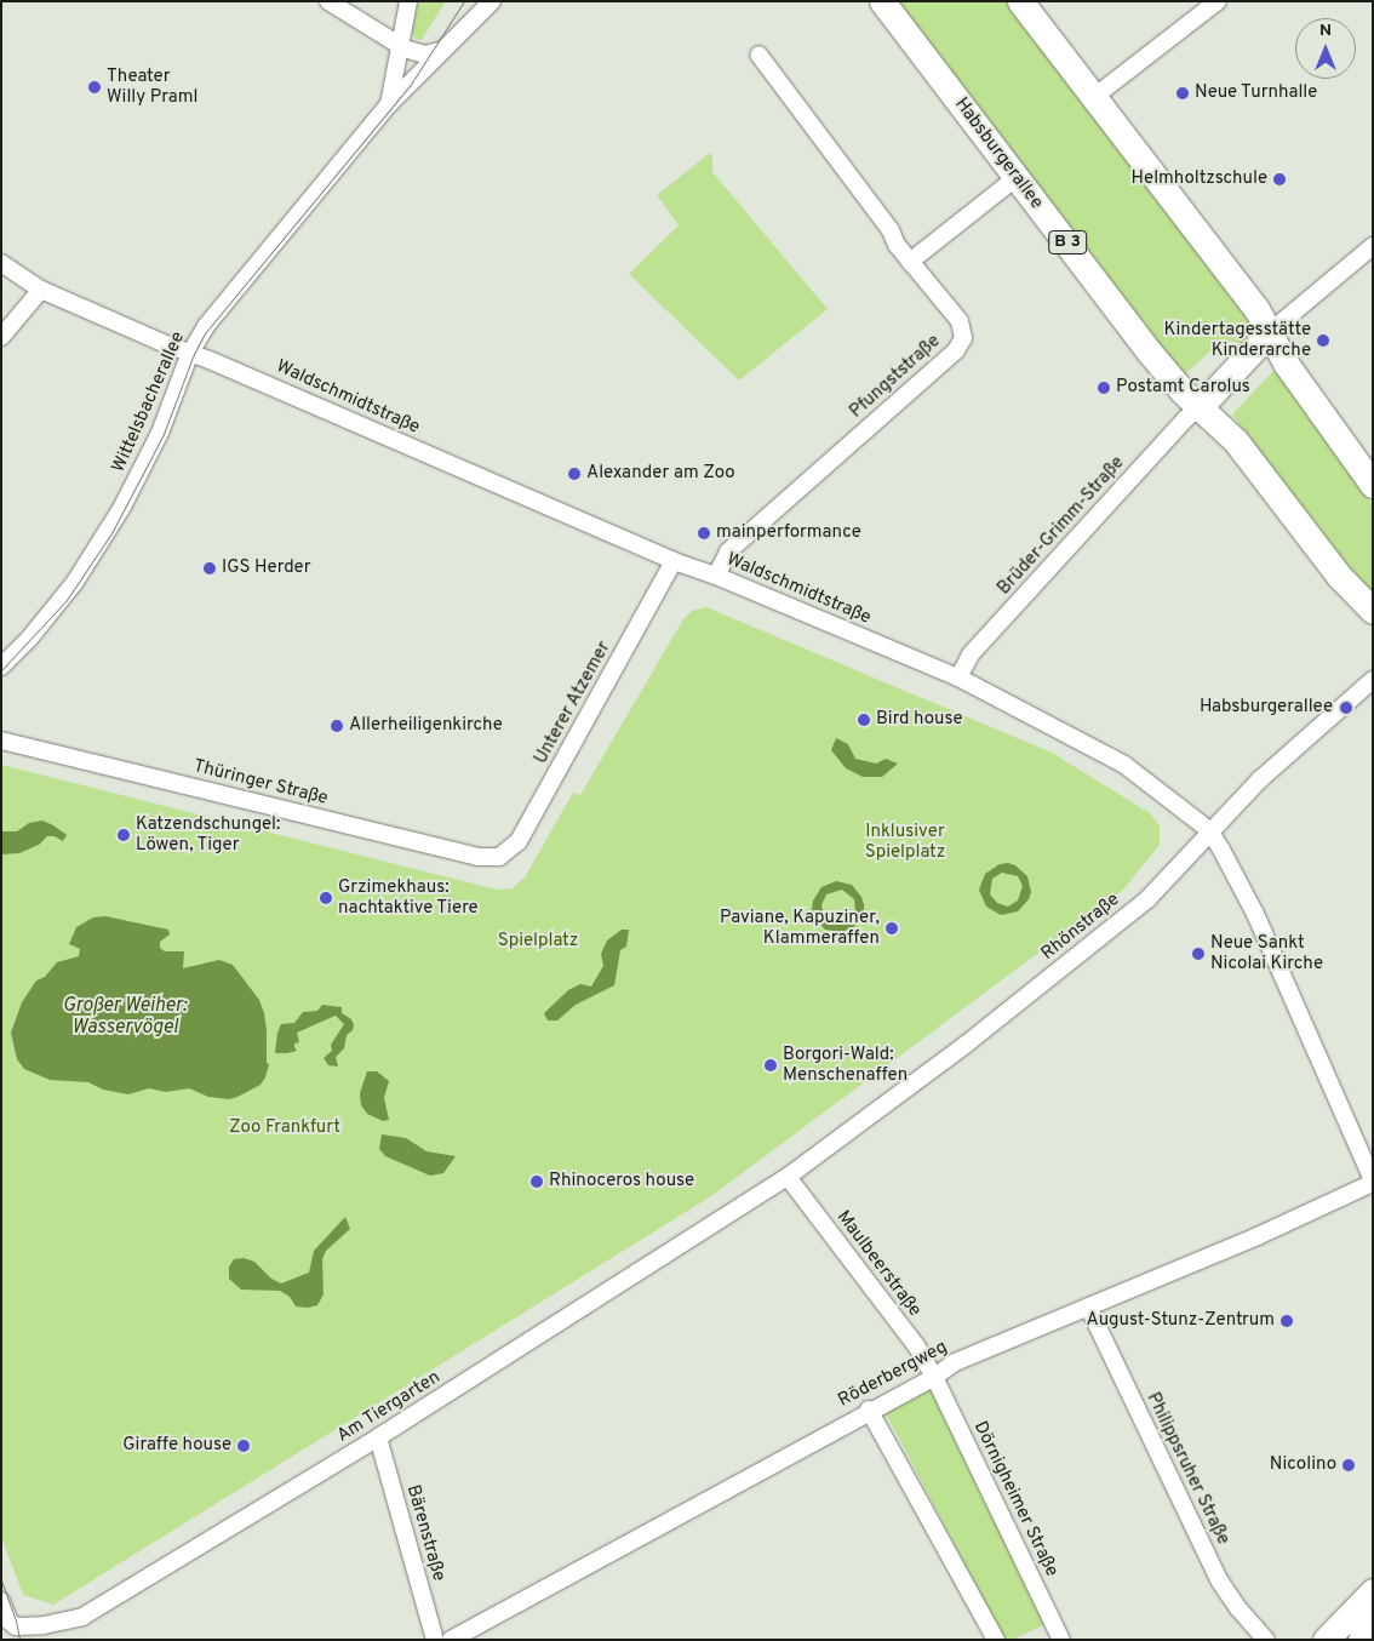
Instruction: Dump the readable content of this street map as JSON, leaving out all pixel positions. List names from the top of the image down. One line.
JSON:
{"streets":{"main road":["Habsburgerallee","B 3"],"street":["Pfungststraße","Waldschmidtstraße","Wittelsbacherallee","Brüder-Grimm-Straße","Unterer Atzemer","Thüringer Straße","Rhönstraße","Maulbeerstraße","Röderbergweg","Am Tiergarten","Philippsruher Straße","Dörnigheimer Straße","Bärenstraße"]},"crossings":[["Habsburgerallee","Brüder-Grimm-Straße"],["Pfungststraße","Waldschmidtstraße"],["Waldschmidtstraße","Wittelsbacherallee"],["Waldschmidtstraße","Brüder-Grimm-Straße"],["Waldschmidtstraße","Unterer Atzemer"],["Waldschmidtstraße","Rhönstraße"],["Waldschmidtstraße","Röderbergweg"],["Unterer Atzemer","Thüringer Straße"],["Rhönstraße","Maulbeerstraße"],["Rhönstraße","Am Tiergarten"],["Maulbeerstraße","Röderbergweg"],["Maulbeerstraße","Am Tiergarten"],["Maulbeerstraße","Dörnigheimer Straße"],["Röderbergweg","Philippsruher Straße"],["Röderbergweg","Dörnigheimer Straße"],["Am Tiergarten","Bärenstraße"]],"water":["Großer Weiher: Wasservögel"],"parks":["Inklusiver Spielplatz","Spielplatz","Zoo Frankfurt"],"places":["Theater Willy Praml","Neue Turnhalle","Helmholtzschule","Kindertagesstätte Kinderarche","Postamt Carolus","Alexander am Zoo","mainperformance","IGS Herder","Habsburgerallee","Bird house","Allerheiligenkirche","Katzendschungel: Löwen, Tiger","Grzimekhaus: nachtaktive Tiere","Paviane, Kapuziner, Klammeraffen","Neue Sankt Nicolai Kirche","Borgori-Wald: Menschenaffen","Rhinoceros house","August-Stunz-Zentrum","Giraffe house","Nicolino"],"north":"top"}
